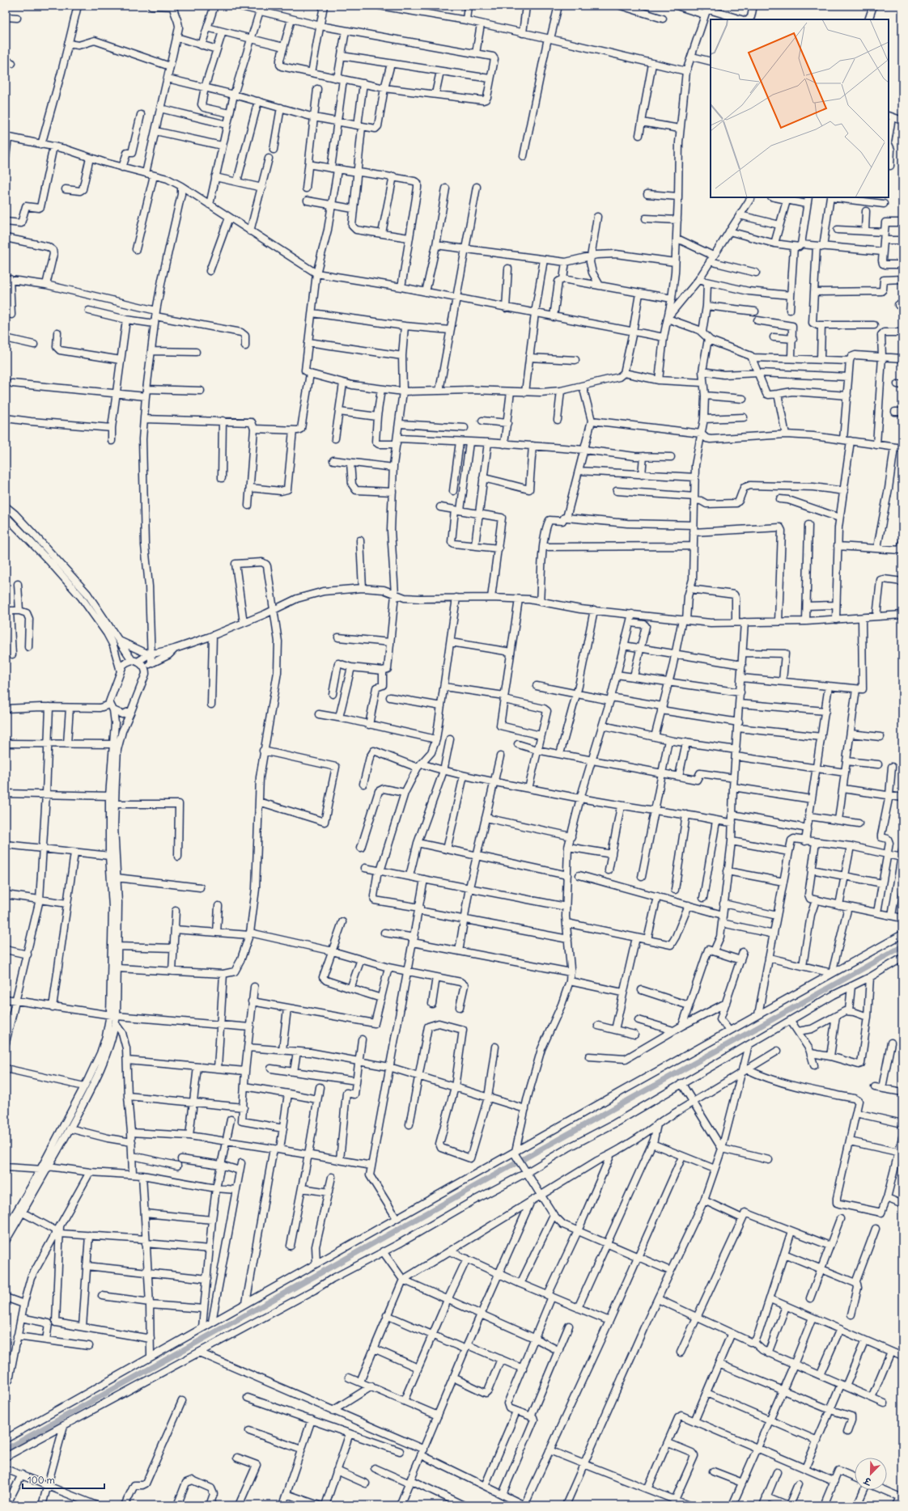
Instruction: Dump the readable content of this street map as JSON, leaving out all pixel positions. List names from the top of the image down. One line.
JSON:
{"scale_bar":"100 m","north":"bottom left"}
